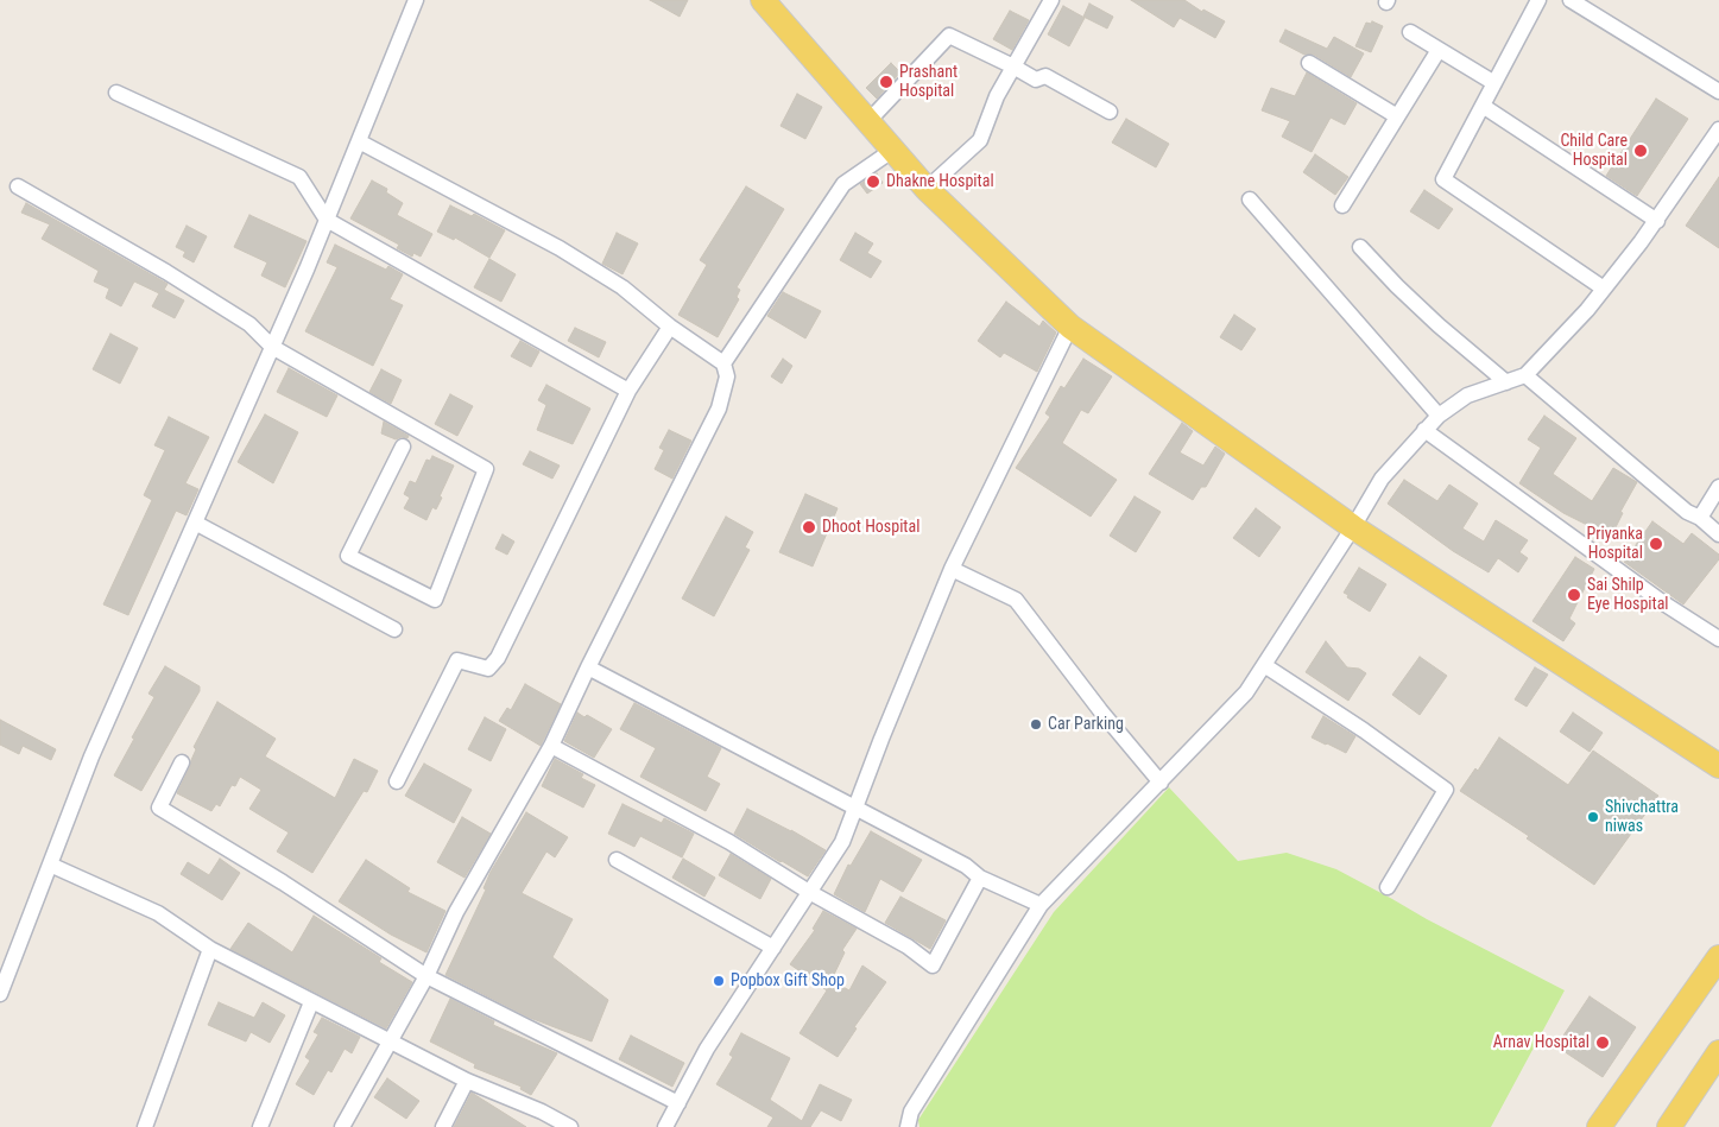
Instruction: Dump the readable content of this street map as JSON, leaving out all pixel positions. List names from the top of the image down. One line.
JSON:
{"places":["Prashant Hospital","Child Care Hospital","Dhakne Hospital","Dhoot Hospital","Priyanka Hospital","Sai Shilp Eye Hospital","Car Parking","Shivchattra niwas","Popbox Gift Shop","Arnav Hospital"]}
